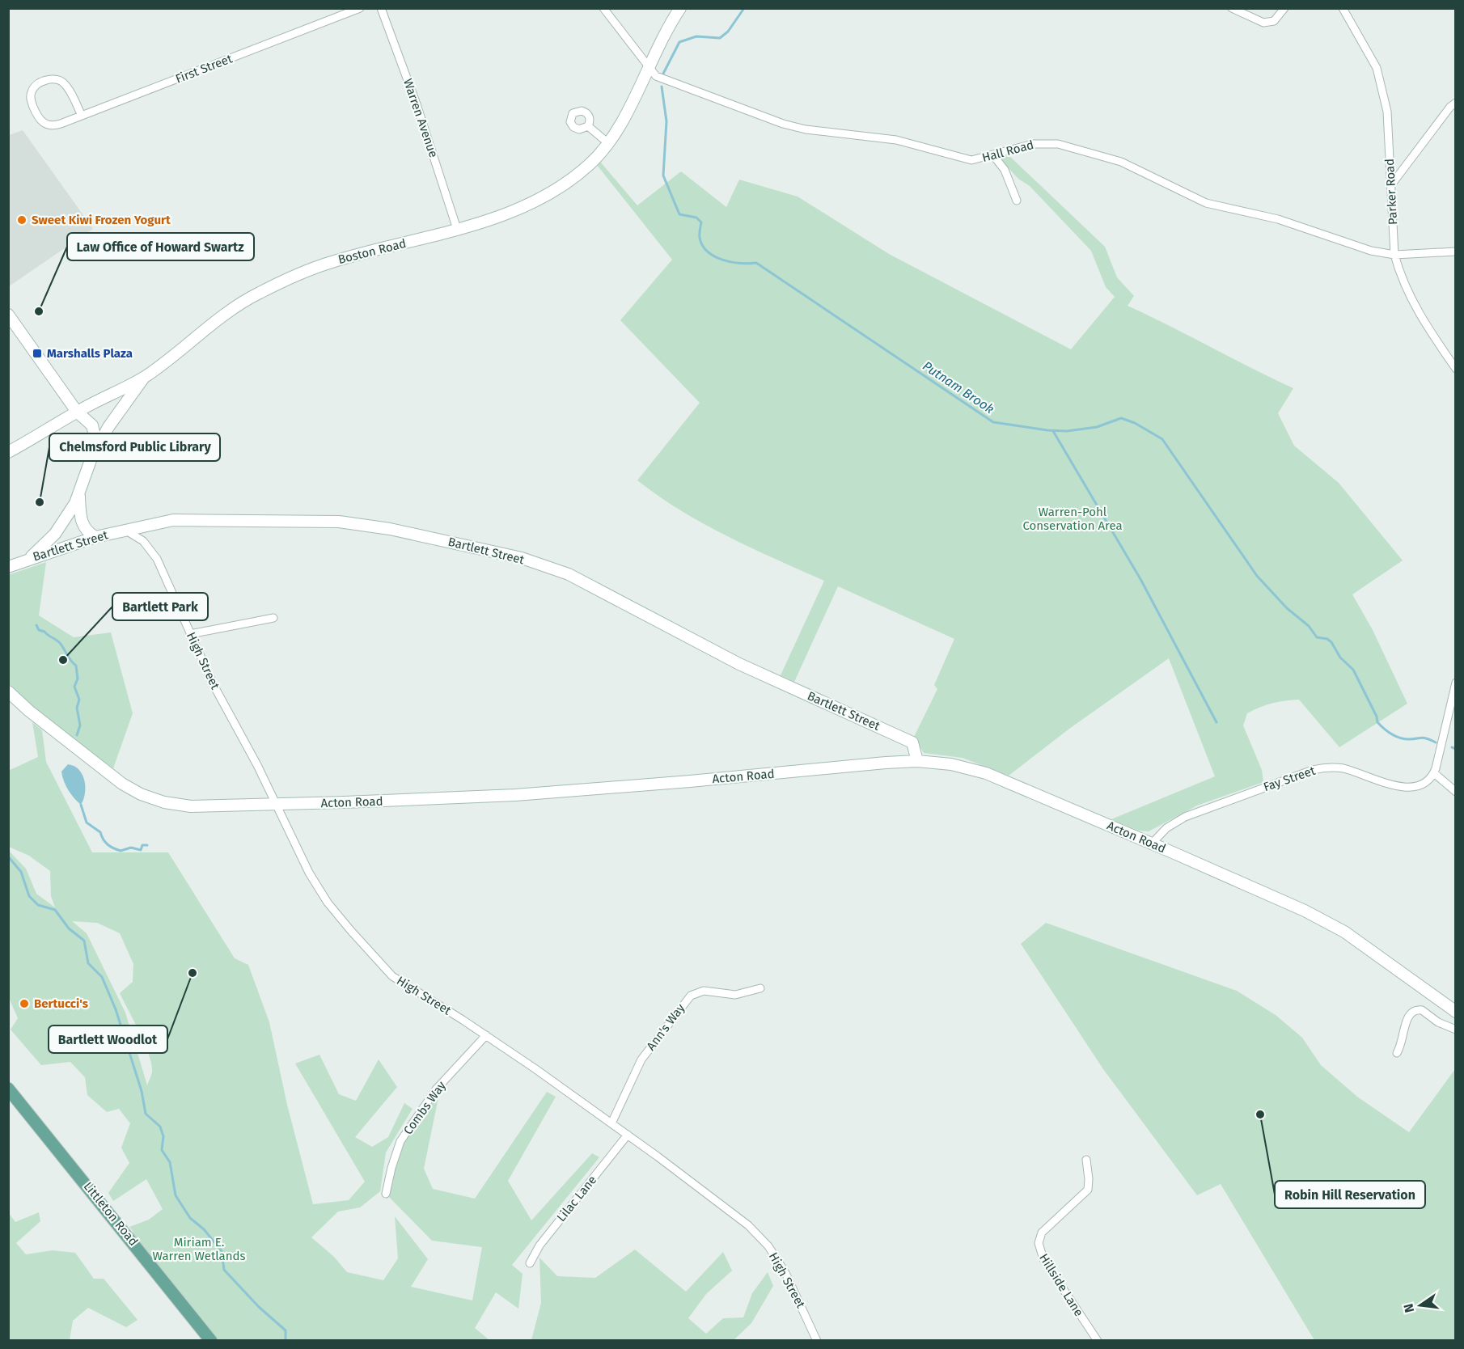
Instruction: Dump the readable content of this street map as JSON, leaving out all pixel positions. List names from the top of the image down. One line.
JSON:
{"streets":{"main road":["Boston Road","Bartlett Street","Acton Road","Littleton Road"],"street":["First Street","Warren Avenue","Hall Road","Parker Road","High Street","Fay Street","Ann's Way","Combs Way","Lilac Lane","Hillside Lane"]},"crossings":[["Warren Avenue","Boston Road"],["Hall Road","Parker Road"],["Hall Road","Boston Road"],["Bartlett Street","High Street"],["Bartlett Street","Acton Road"],["High Street","Acton Road"],["High Street","Ann's Way"],["High Street","Combs Way"],["High Street","Lilac Lane"],["Acton Road","Fay Street"]],"water":["Putnam Brook"],"parks":["Warren-Pohl Conservation Area","Miriam E. Warren Wetlands"],"places":{"other":["Sweet Kiwi Frozen Yogurt","Law Office of Howard Swartz","Chelmsford Public Library","Bartlett Park","Bartlett Woodlot","Bertucci's","Robin Hill Reservation"],"transit":["Marshalls Plaza"]},"north":"left"}
